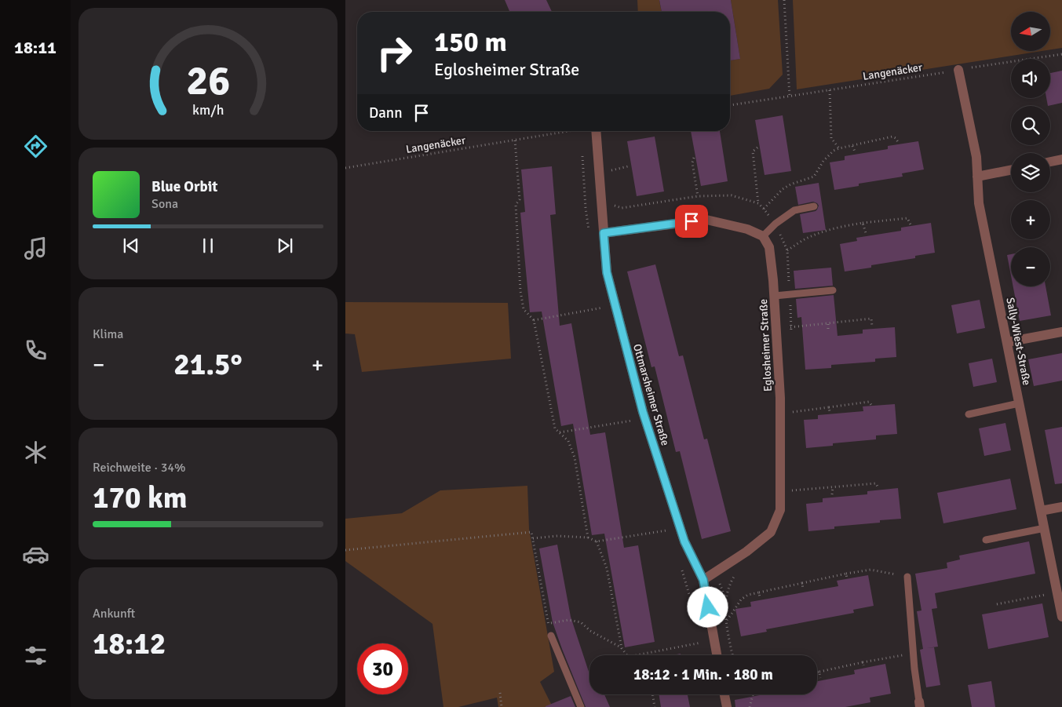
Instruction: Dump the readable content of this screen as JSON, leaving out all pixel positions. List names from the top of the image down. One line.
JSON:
{"streets":{"street":["Sally-Wiest-Straße","Eglosheimer Straße","Ottmarsheimer Straße"],"path":["Langenäcker"]},"crossings":[["Langenäcker","Sally-Wiest-Straße"],["Eglosheimer Straße","Ottmarsheimer Straße"]],"north":"left","page":{"tabs":"18:11","map_buttons":["+","−"],"turn":["150 m","Eglosheimer Straße"],"then":"Dann","song":["Blue Orbit","Sona"],"tile":["Klima",["Reichweite · 34%","170 km"],["Ankunft","18:12"]],"heat":["−","21.5°","+"],"limit":"30","trip":"18:12 · 1 Min. · 180 m","gauge":["26","km/h"]}}
